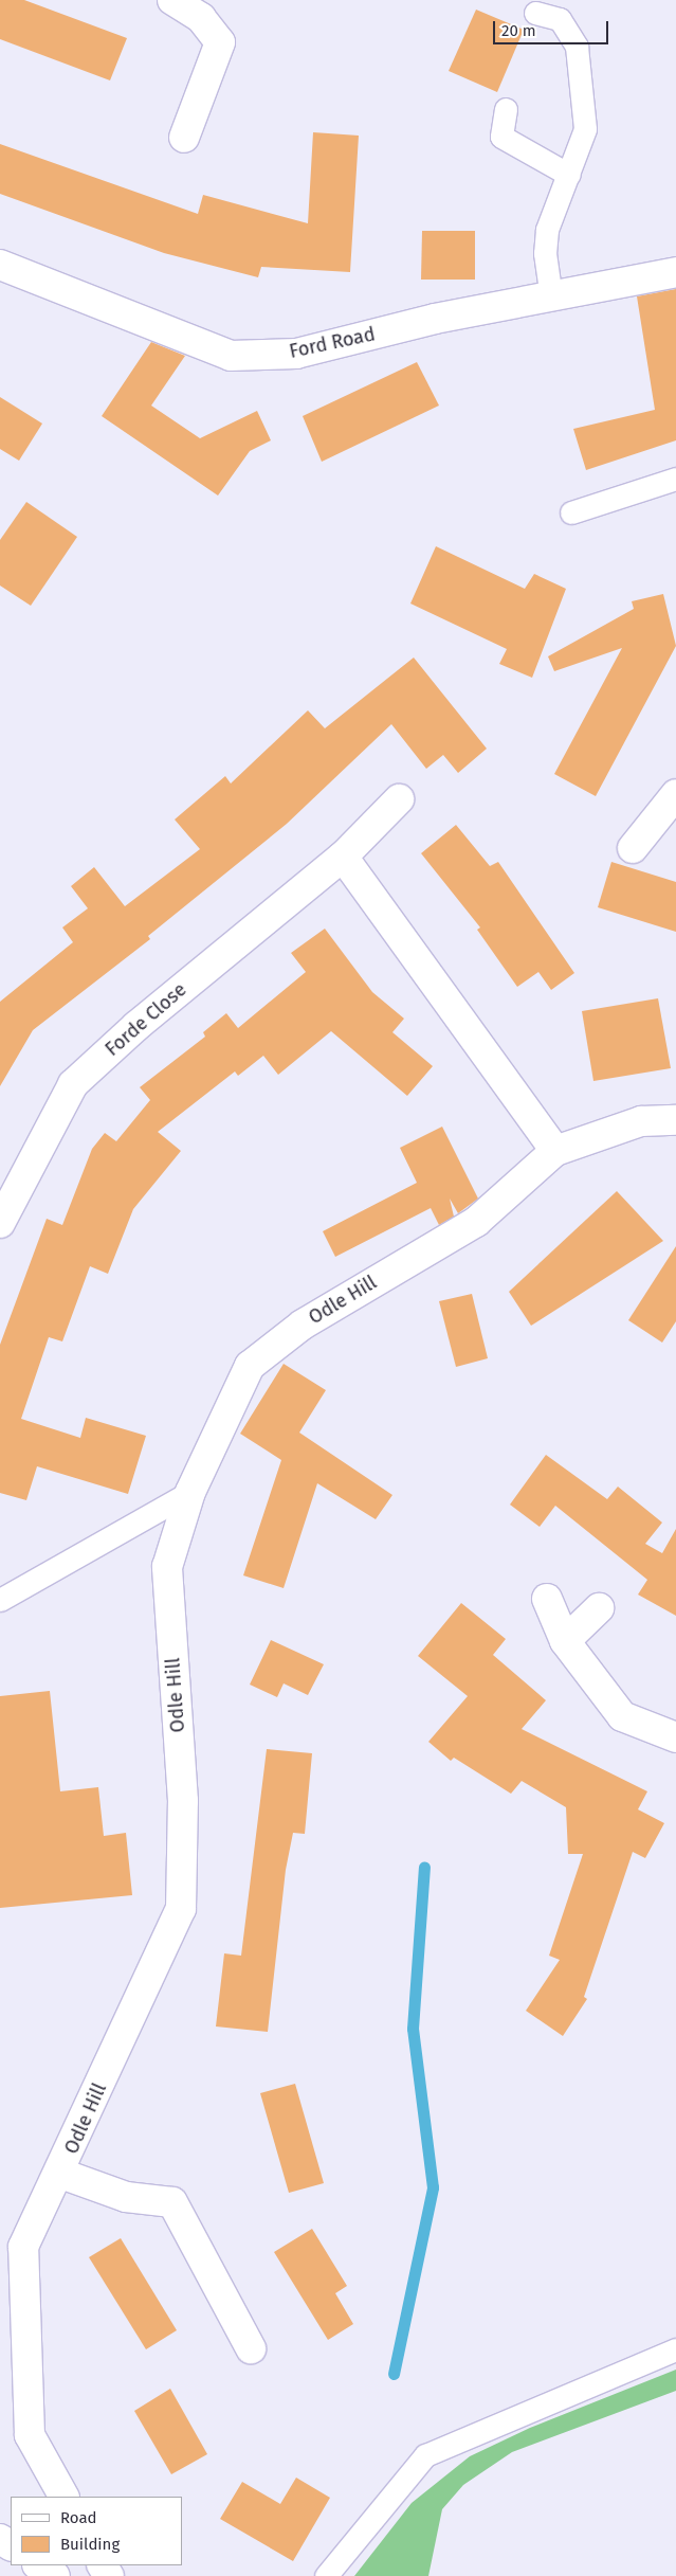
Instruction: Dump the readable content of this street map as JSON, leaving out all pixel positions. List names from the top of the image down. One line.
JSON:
{"streets":{"street":["Ford Road","Forde Close","Odle Hill"]},"legend":["Road","Building"],"scale_bar":"20 m"}
